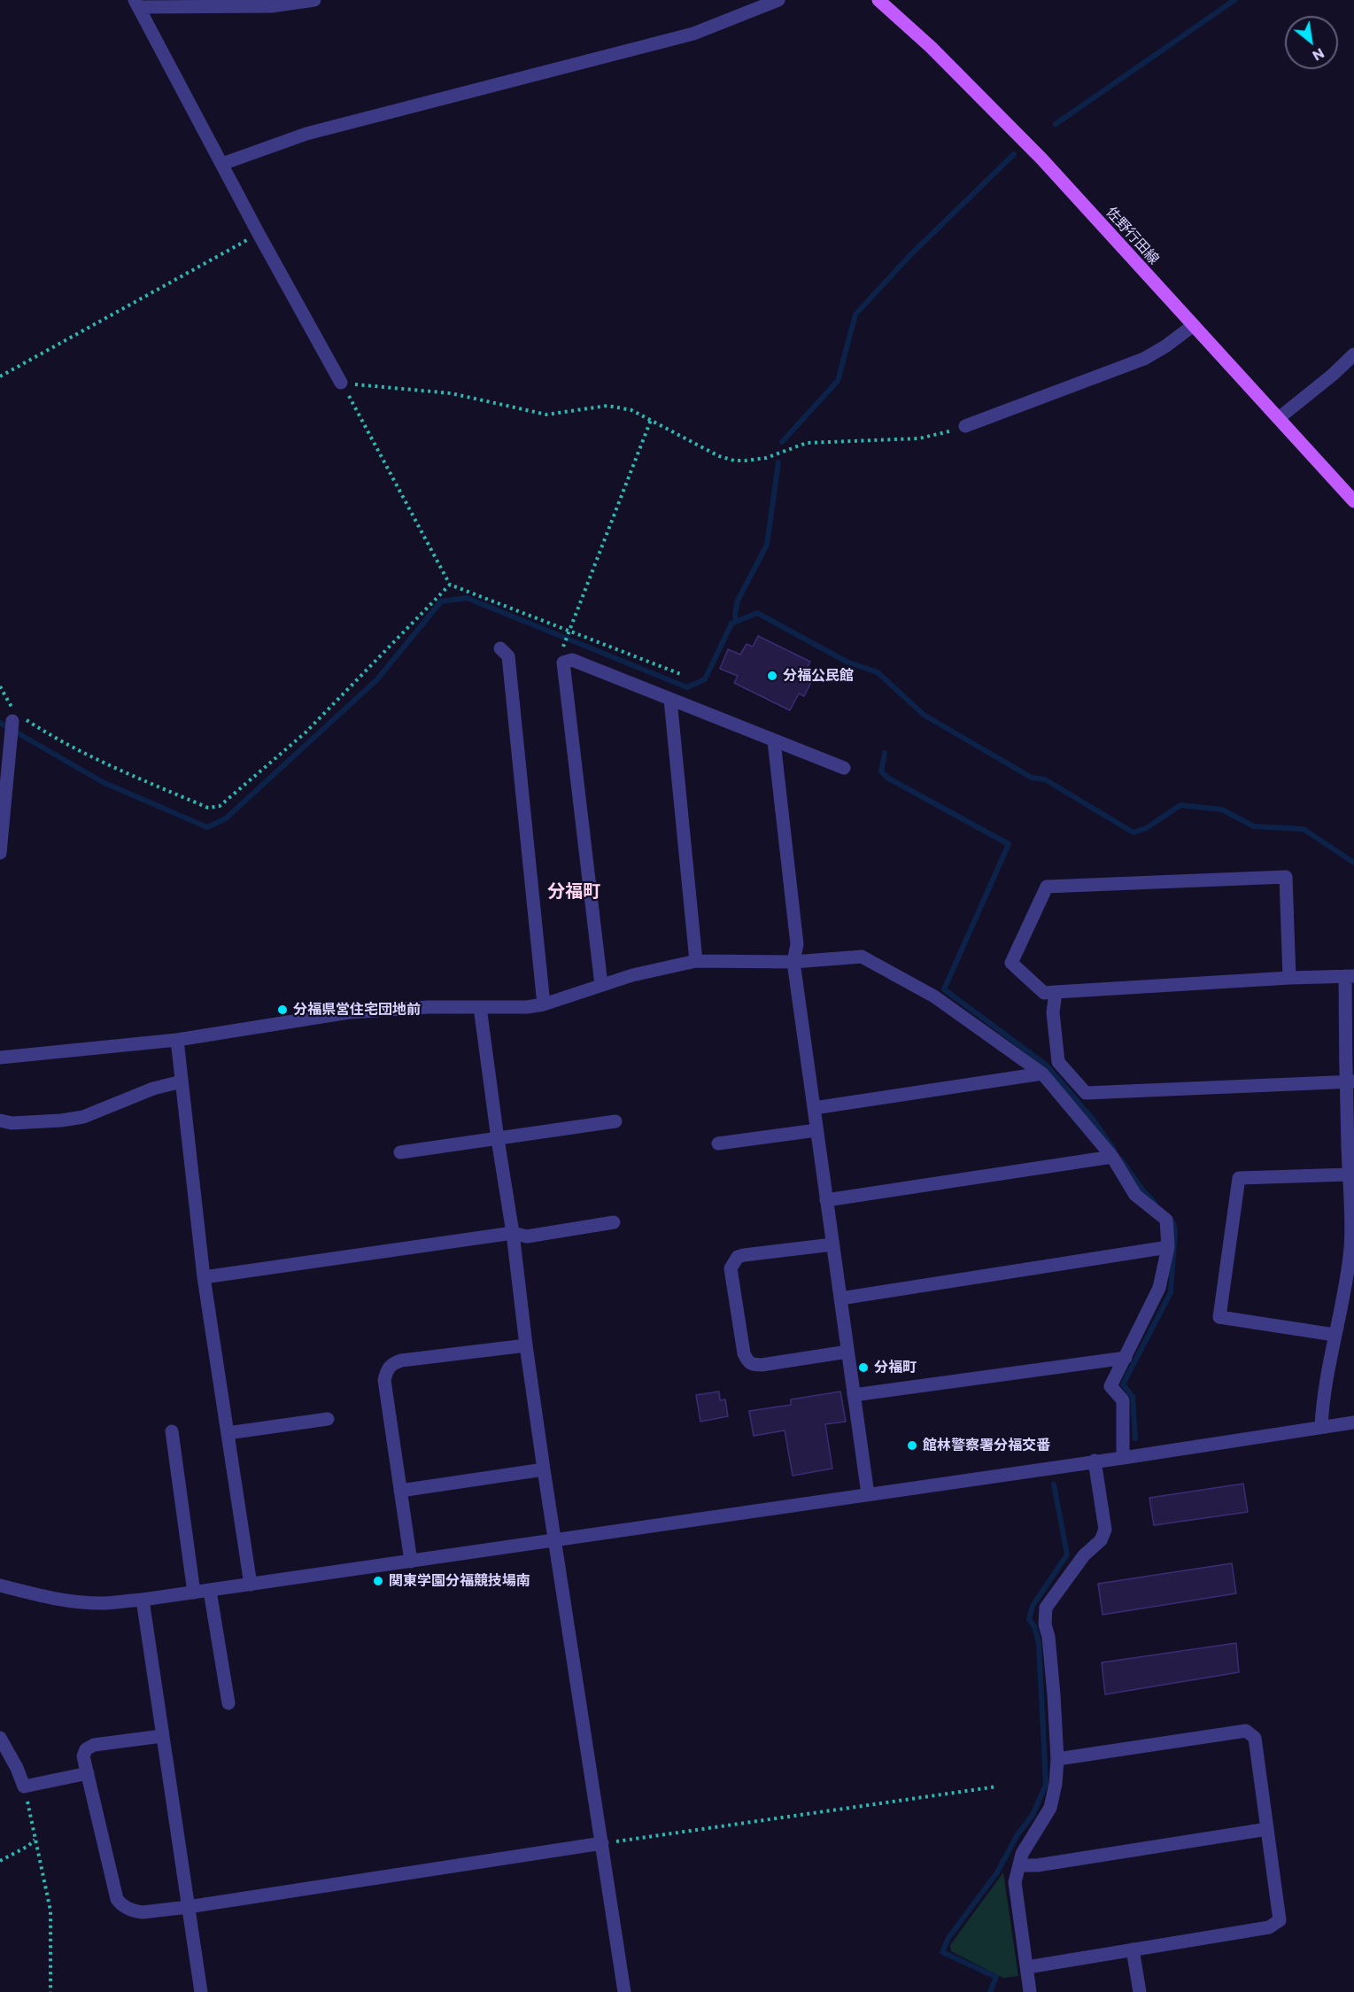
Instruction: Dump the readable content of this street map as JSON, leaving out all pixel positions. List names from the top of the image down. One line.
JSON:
{"streets":{"main road":["佐野行田線"]},"districts":["分福町"],"places":["分福公民館","分福県営住宅団地前","分福町","館林警察署分福交番","関東学園分福競技場南"],"north":"bottom right"}
